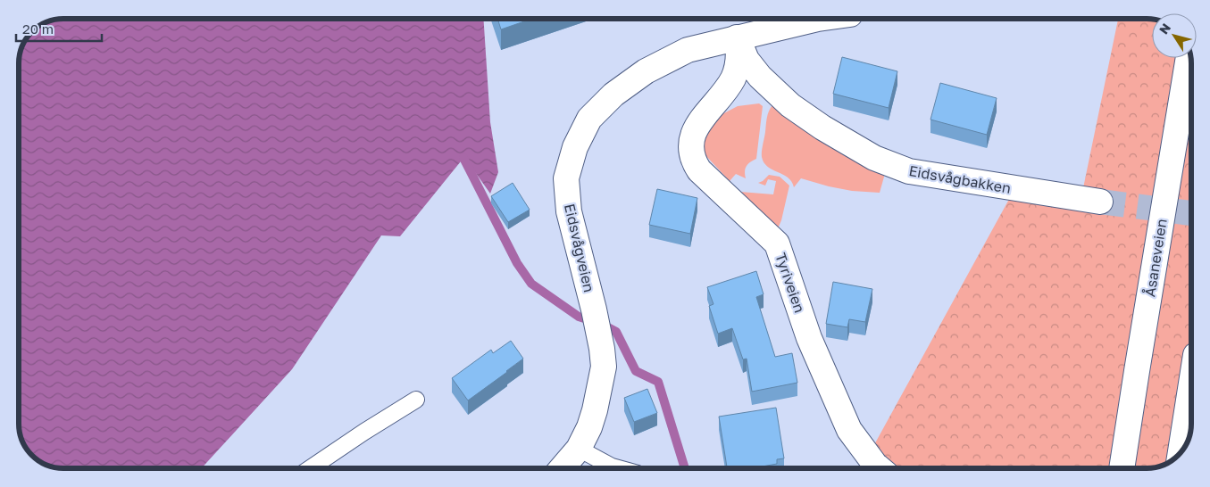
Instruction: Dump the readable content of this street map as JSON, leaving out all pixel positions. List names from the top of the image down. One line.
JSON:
{"streets":{"main road":["Eidsvågbakken","Eidsvågveien","Åsaneveien","Tyriveien"]},"crossings":[["Eidsvågbakken","Eidsvågveien"],["Eidsvågbakken","Tyriveien"],["Eidsvågveien","Tyriveien"]],"scale_bar":"20 m","north":"top left"}
